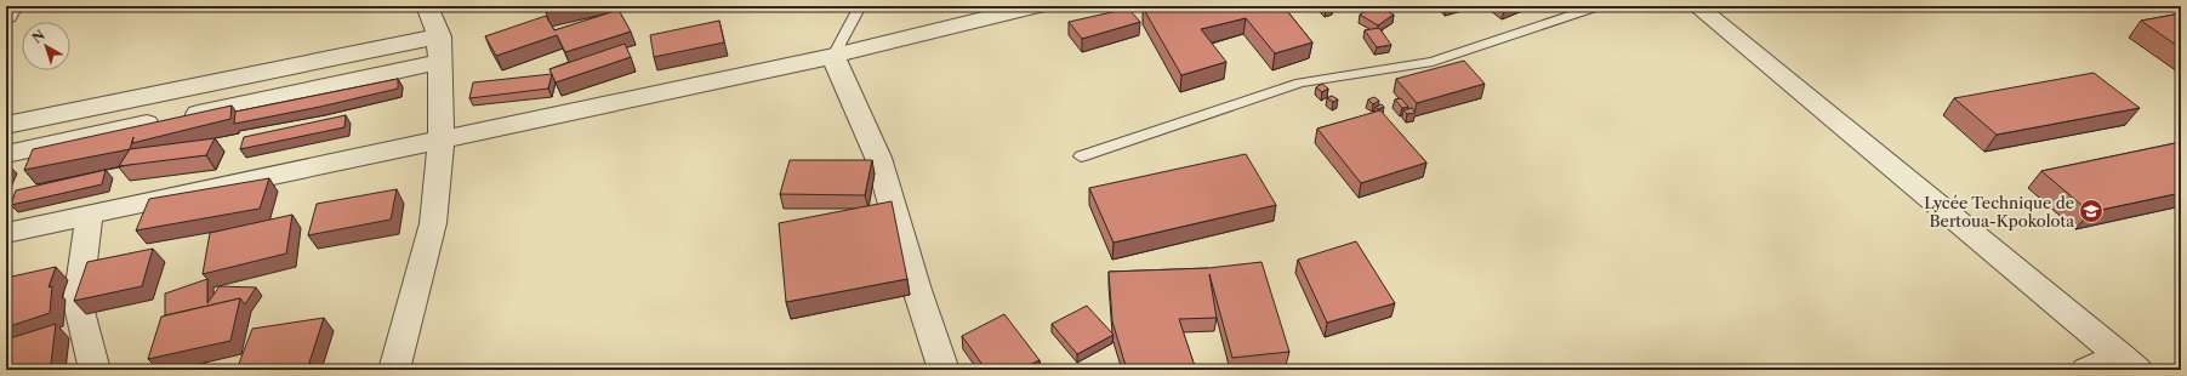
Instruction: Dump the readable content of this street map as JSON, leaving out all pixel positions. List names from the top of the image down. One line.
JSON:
{"places":{"school or university":["Lycée Technique de Bertoua-Kpokolota"]},"north":"top left"}
